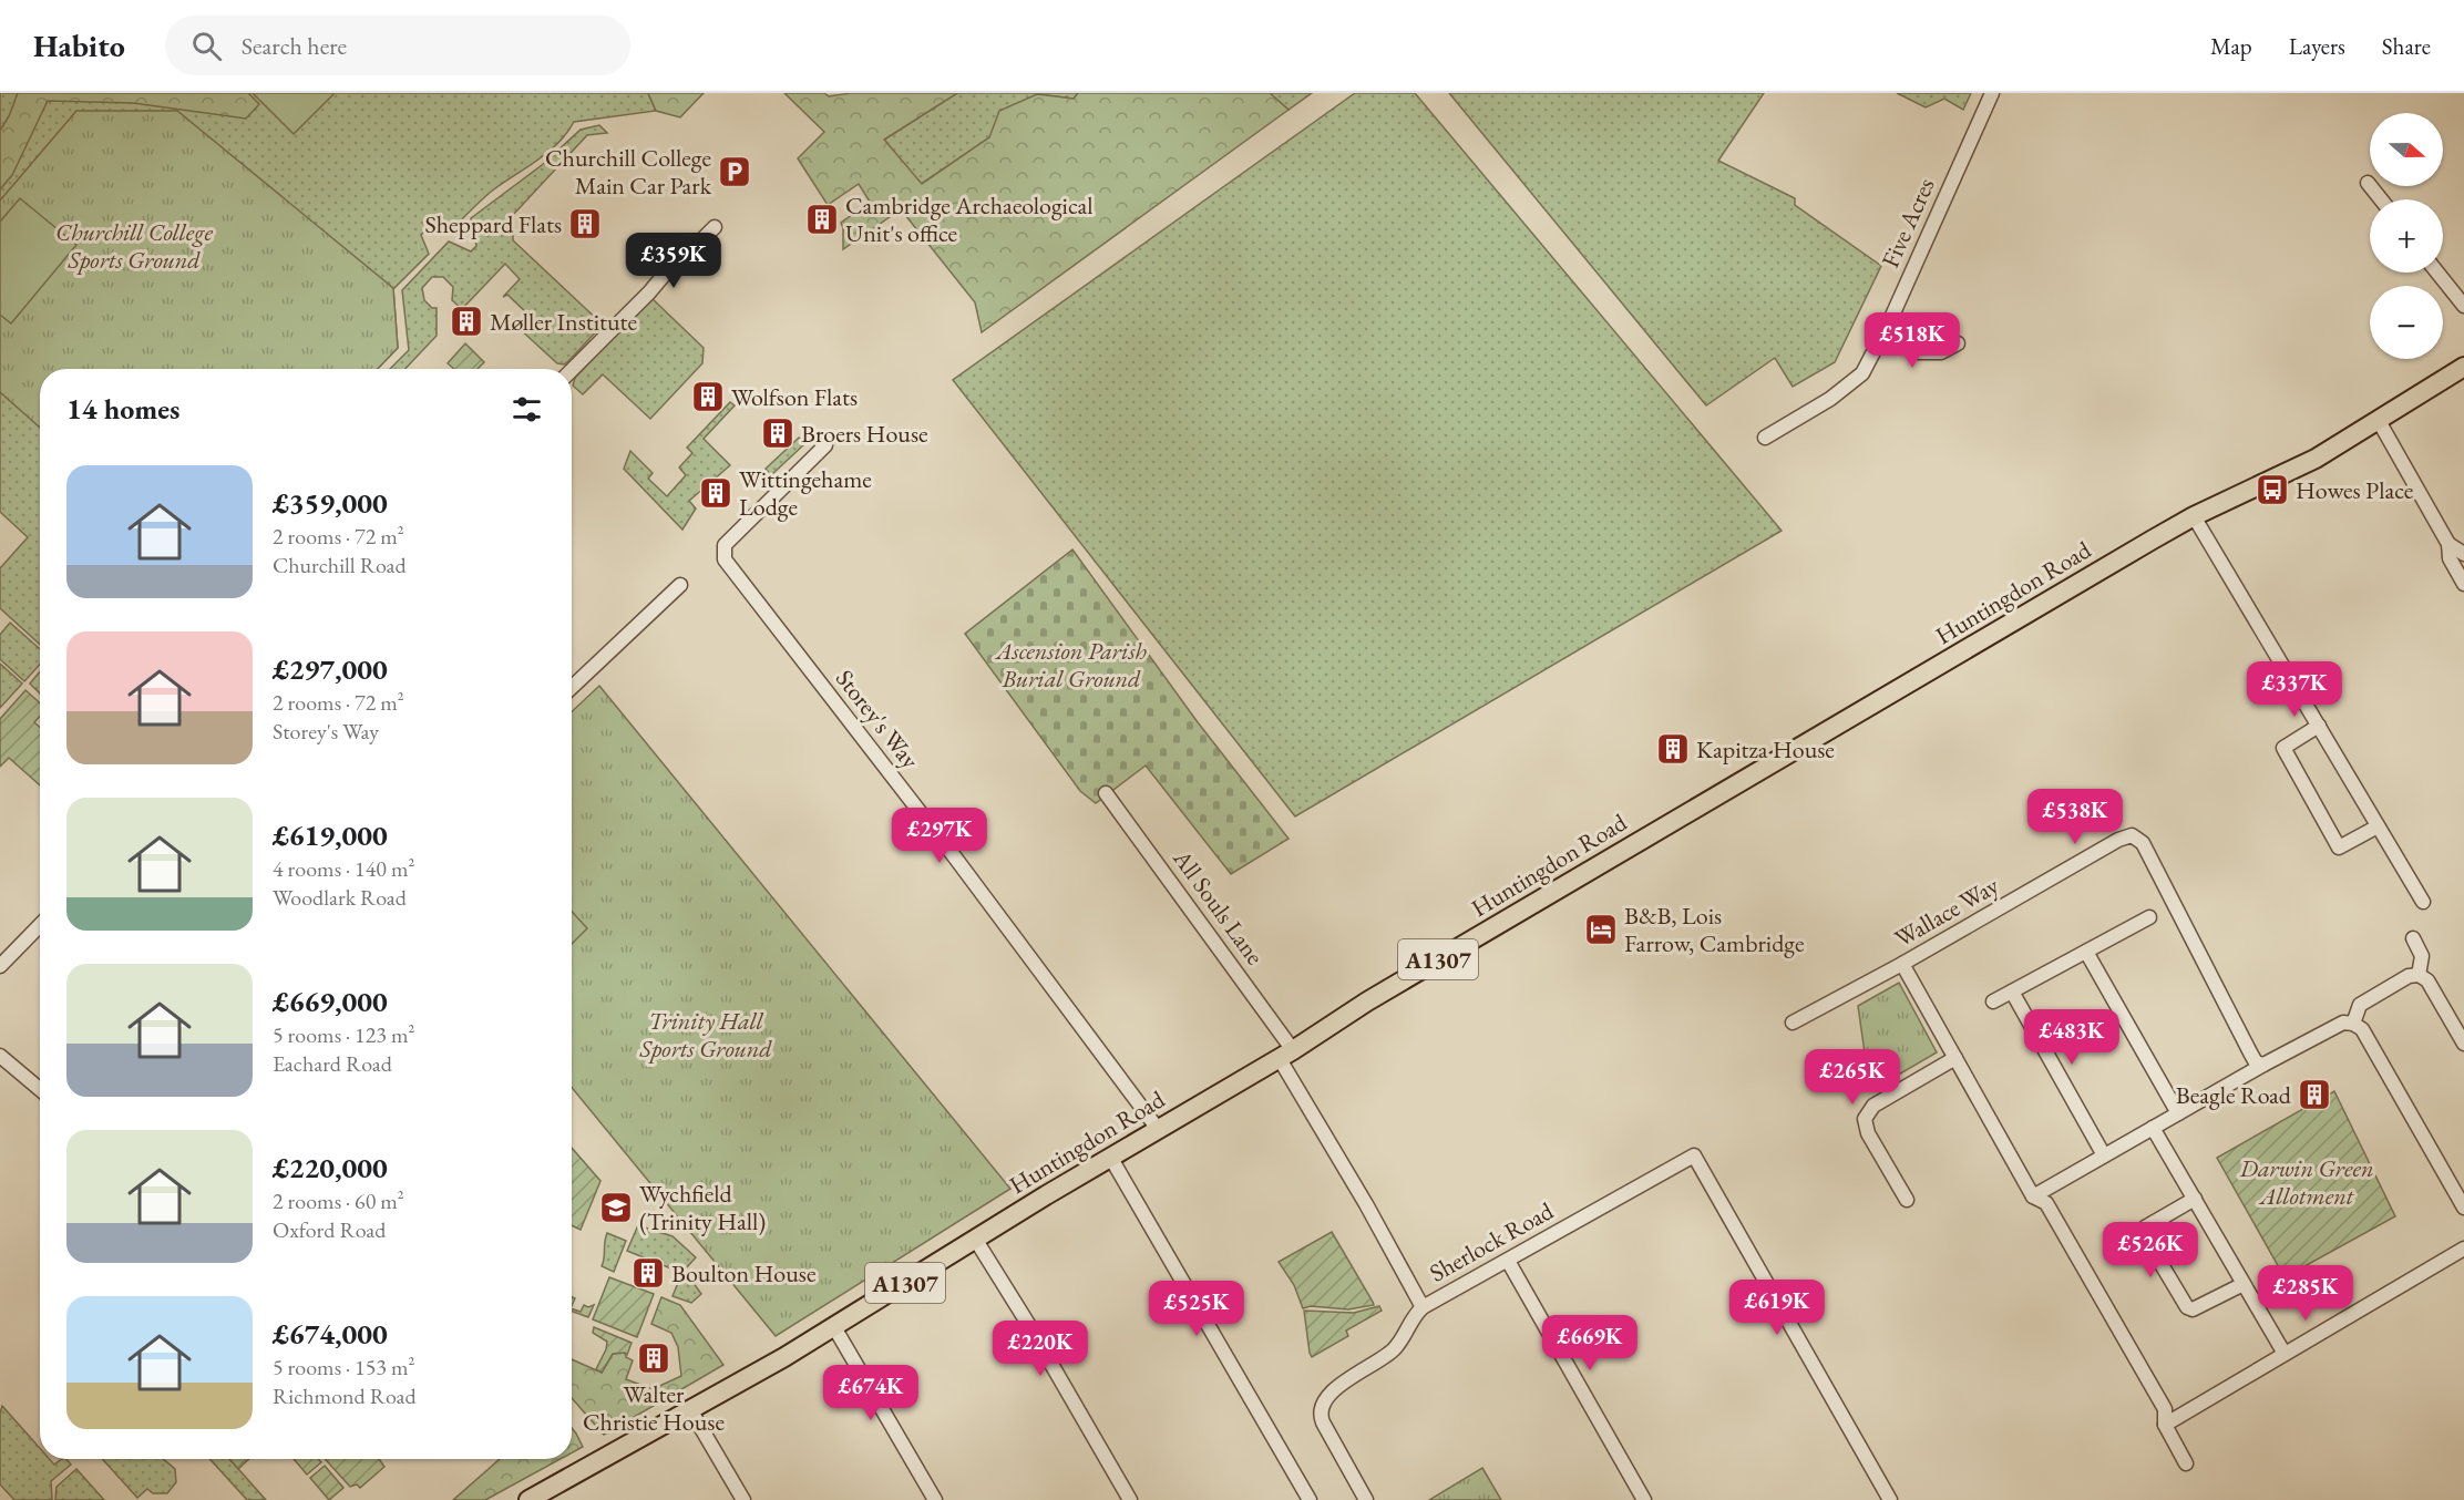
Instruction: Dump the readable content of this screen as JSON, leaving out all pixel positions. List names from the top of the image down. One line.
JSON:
{"streets":{"main road":["Huntingdon Road","A1307"],"street":["Five Acres","Storey's Way","All Souls Lane","Wallace Way","Sherlock Road"]},"crossings":[["Huntingdon Road","Storey's Way"],["Huntingdon Road","All Souls Lane"],["Huntingdon Road","Sherlock Road"],["All Souls Lane","Sherlock Road"]],"parks":["Churchill College Sports Ground","Ascension Parish Burial Ground","Trinity Hall Sports Ground","Darwin Green Allotment"],"places":{"parking":["Churchill College Main Car Park"],"building":["Cambridge Archaeological Unit's office","Sheppard Flats","Møller Institute","Wolfson Flats","Broers House","Wittingehame Lodge","Kapitza House","Beagle Road","Boulton House","Walter Christie House"],"bus stop":["Howes Place"],"hotel":["B&B, Lois Farrow, Cambridge"],"school or university":["Wychfield (Trinity Hall)"]},"north":"right","page":{"header":"Habito","search":"Search here","nav":["Map","Layers","Share"],"map_buttons":["+","−"],"price":["£359K","£518K","£337K","£538K","£297K","£483K","£265K","£526K","£285K","£619K","£525K","£669K","£220K","£674K"],"heading":"14 homes","list":[{"name":"£359,000","note":"2 rooms · 72 m² · Churchill Road"},{"name":"£297,000","note":"2 rooms · 72 m² · Storey's Way"},{"name":"£619,000","note":"4 rooms · 140 m² · Woodlark Road"},{"name":"£669,000","note":"5 rooms · 123 m² · Eachard Road"},{"name":"£220,000","note":"2 rooms · 60 m² · Oxford Road"},{"name":"£674,000","note":"5 rooms · 153 m² · Richmond Road"}]}}
